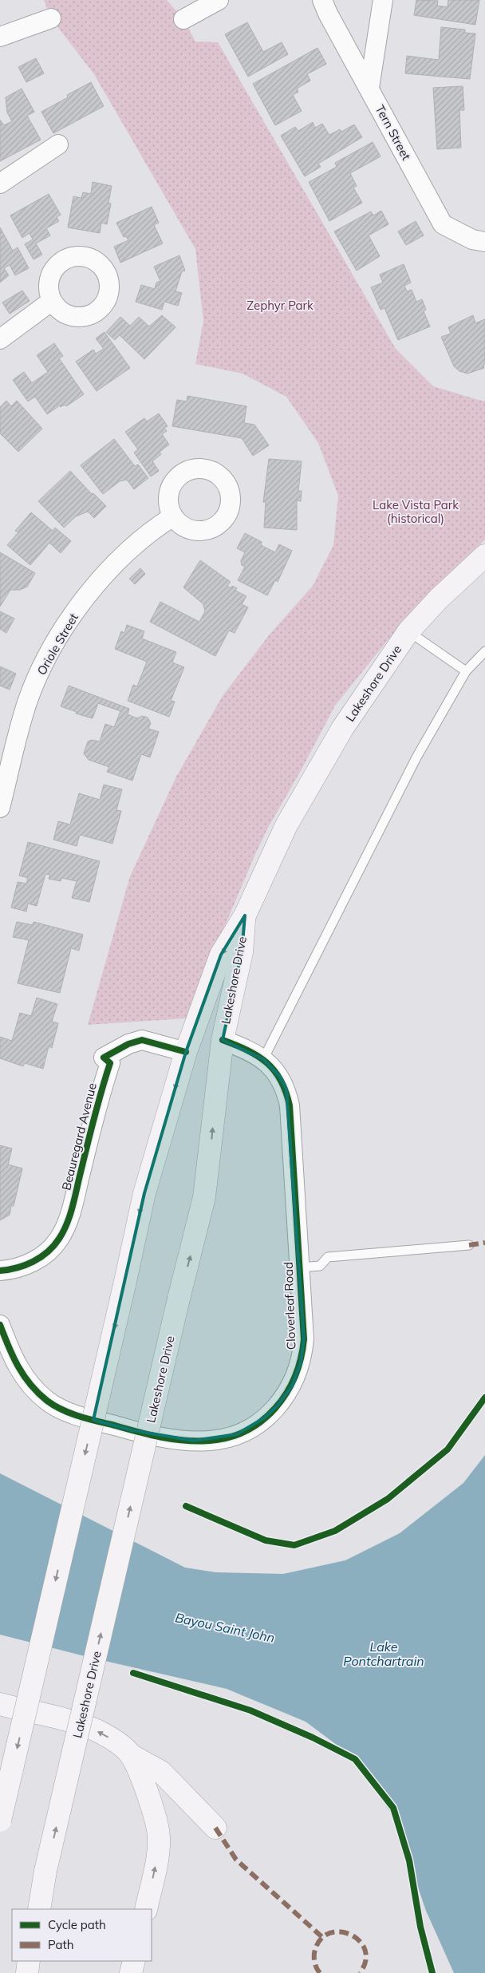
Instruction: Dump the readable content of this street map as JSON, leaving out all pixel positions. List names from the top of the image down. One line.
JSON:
{"streets":{"street":["Tern Street","Oriole Street","Lakeshore Drive","Beauregard Avenue","Cloverleaf Road"]},"crossings":[["Lakeshore Drive","Beauregard Avenue"],["Lakeshore Drive","Cloverleaf Road"]],"water":["Bayou Saint John","Lake Pontchartrain"],"parks":["Zephyr Park","Lake Vista Park (historical)"],"legend":["Cycle path","Path"]}
